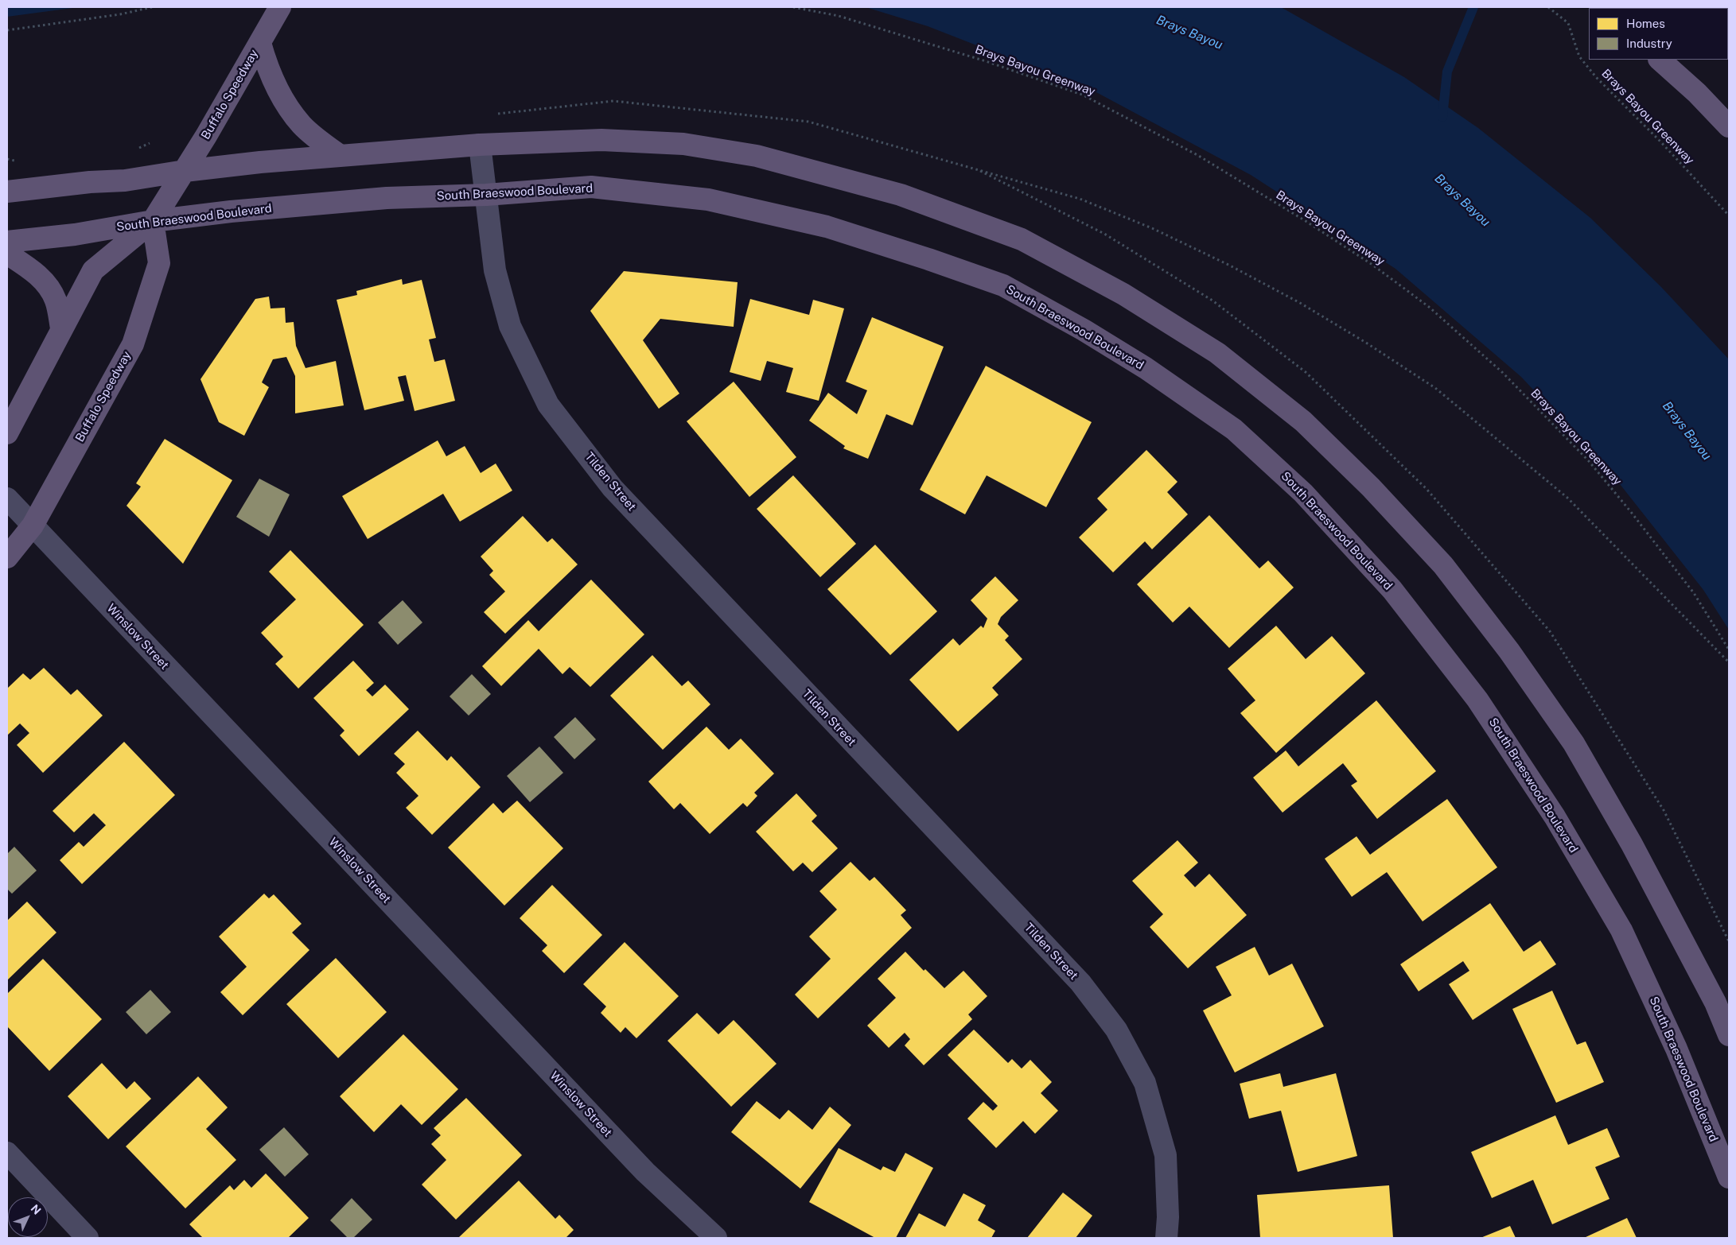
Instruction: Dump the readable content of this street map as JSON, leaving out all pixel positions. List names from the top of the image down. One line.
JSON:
{"streets":{"main road":["Buffalo Speedway","South Braeswood Boulevard"],"street":["Tilden Street","Winslow Street"],"path":["Brays Bayou Greenway"]},"crossings":[["Buffalo Speedway","South Braeswood Boulevard"],["Buffalo Speedway","Winslow Street"],["South Braeswood Boulevard","Tilden Street"]],"water":["Brays Bayou"],"legend":["Homes","Industry"],"north":"top right"}
